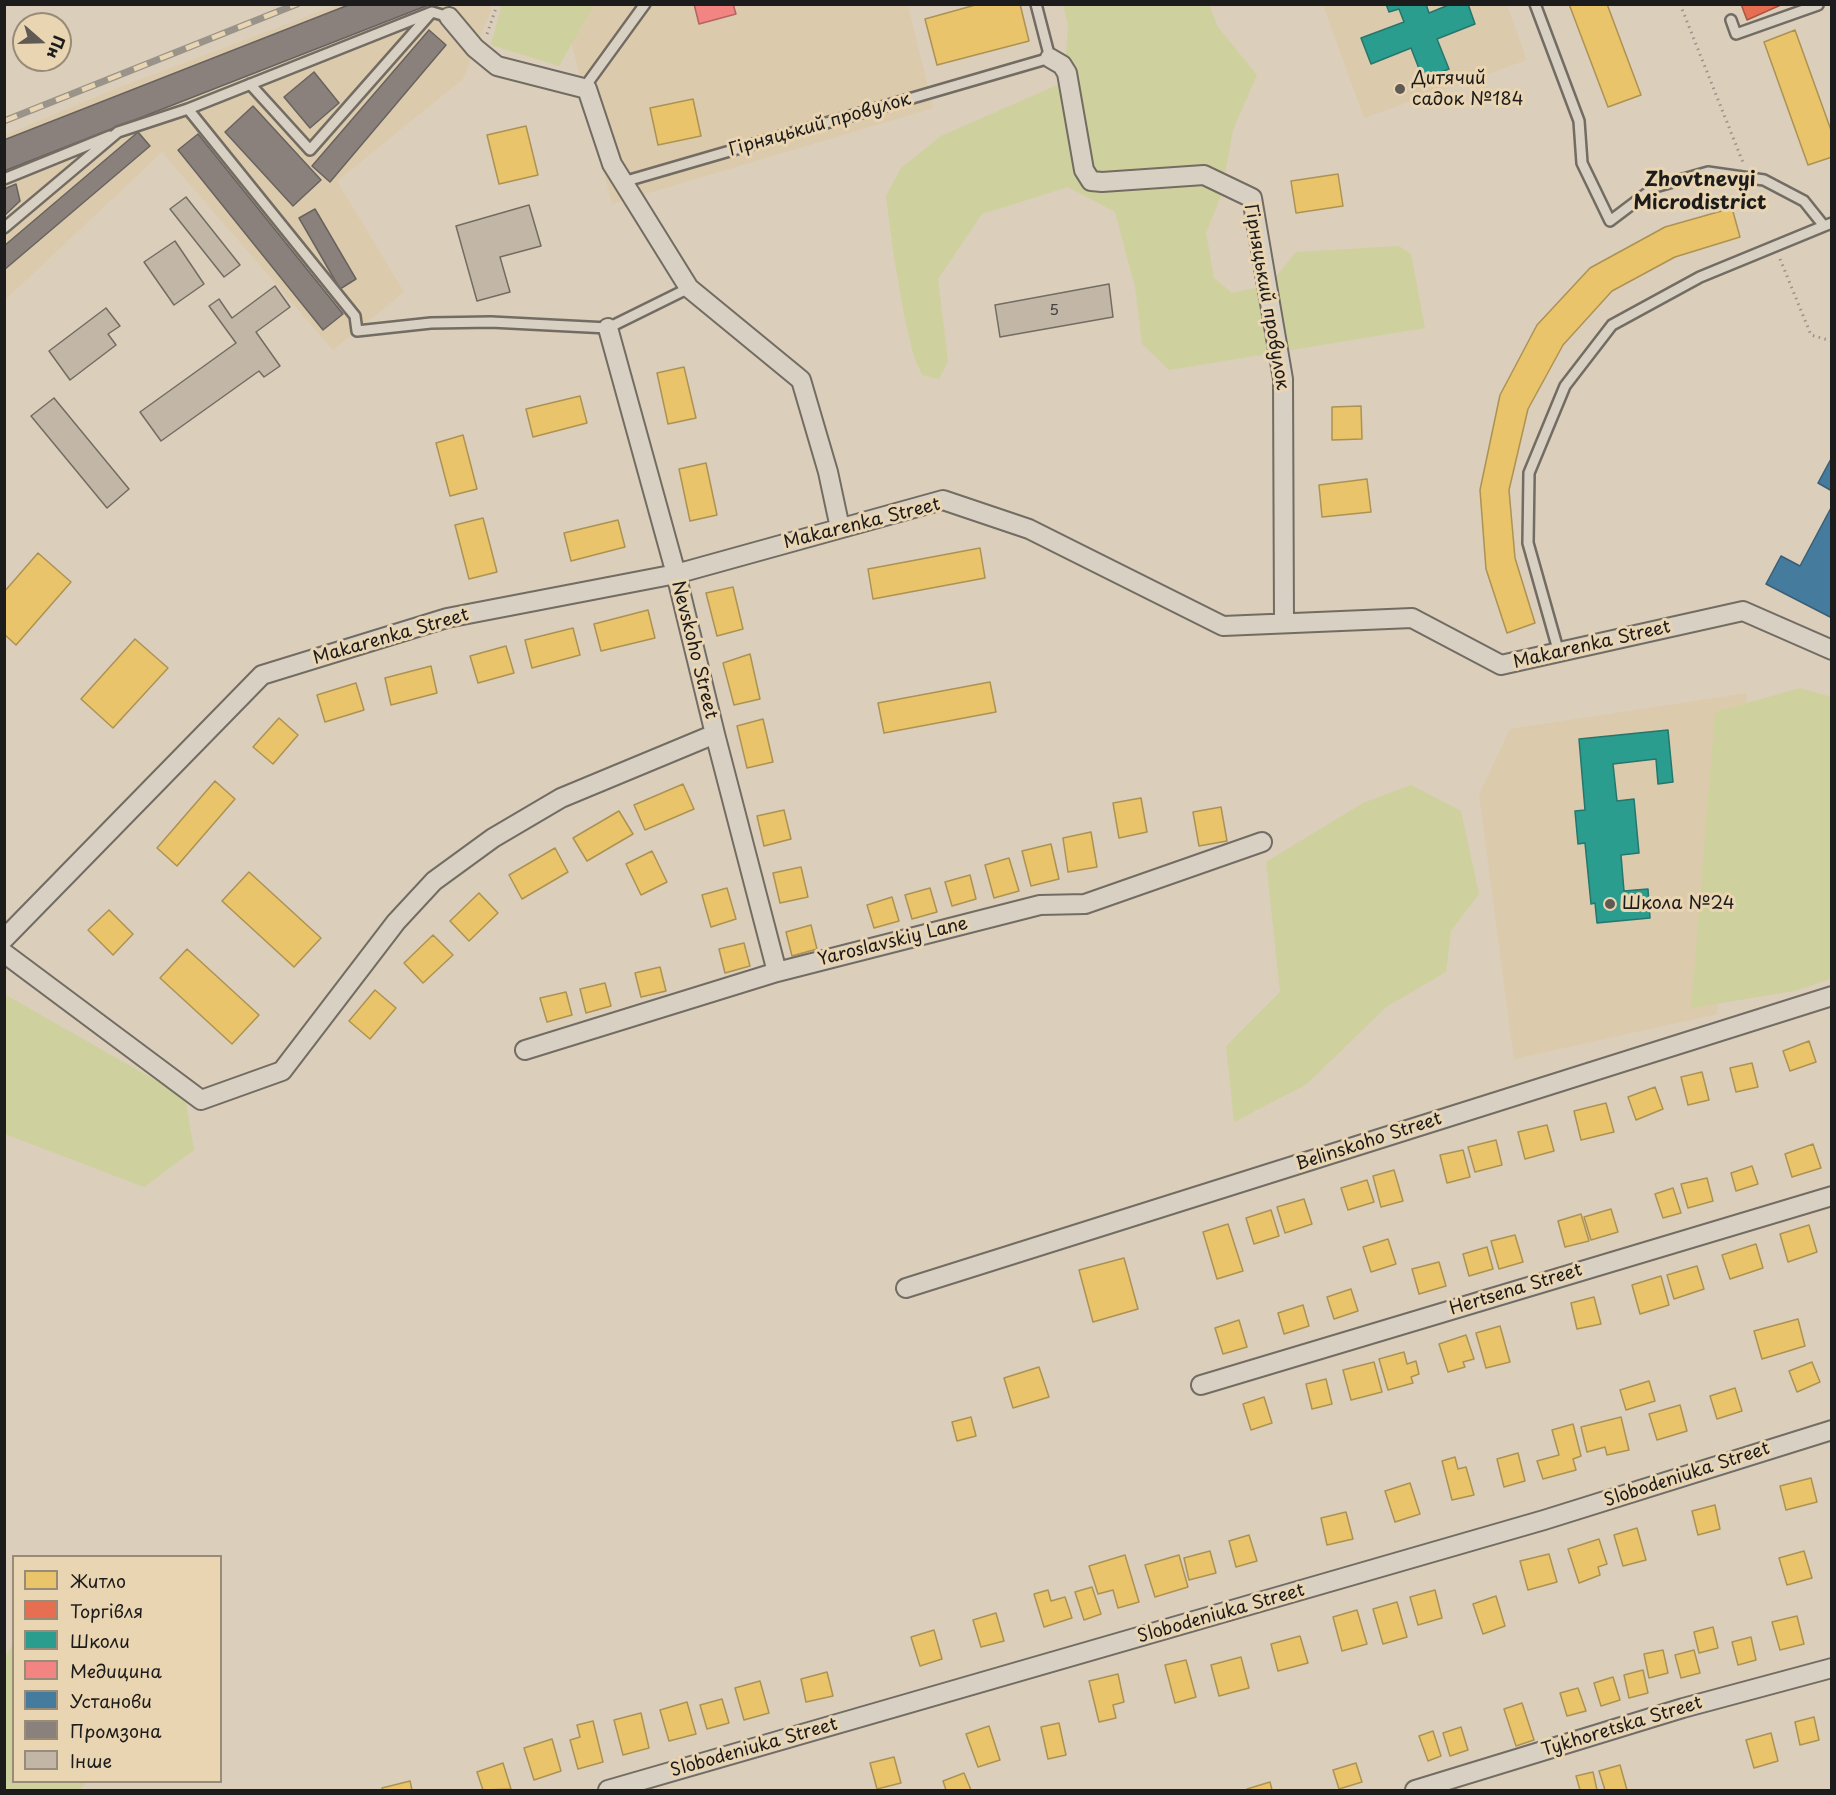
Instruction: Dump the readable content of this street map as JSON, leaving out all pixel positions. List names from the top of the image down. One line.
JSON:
{"streets":{"street":["Гірняцький провулок","Makarenka Street","Nevskoho Street","Yaroslavskiy Lane","Belinskoho Street","Hertsena Street","Slobodeniuka Street","Tykhoretska Street"]},"crossings":[["Гірняцький провулок","Makarenka Street"],["Makarenka Street","Nevskoho Street"],["Nevskoho Street","Yaroslavskiy Lane"]],"districts":["Zhovtnevyi Microdistrict"],"places":["Дитячий садок №184","Школа №24"],"house_numbers":["5"],"legend":["Житло","Торгівля","Школи","Медицина","Установи","Промзона","Інше"],"north":"right"}
